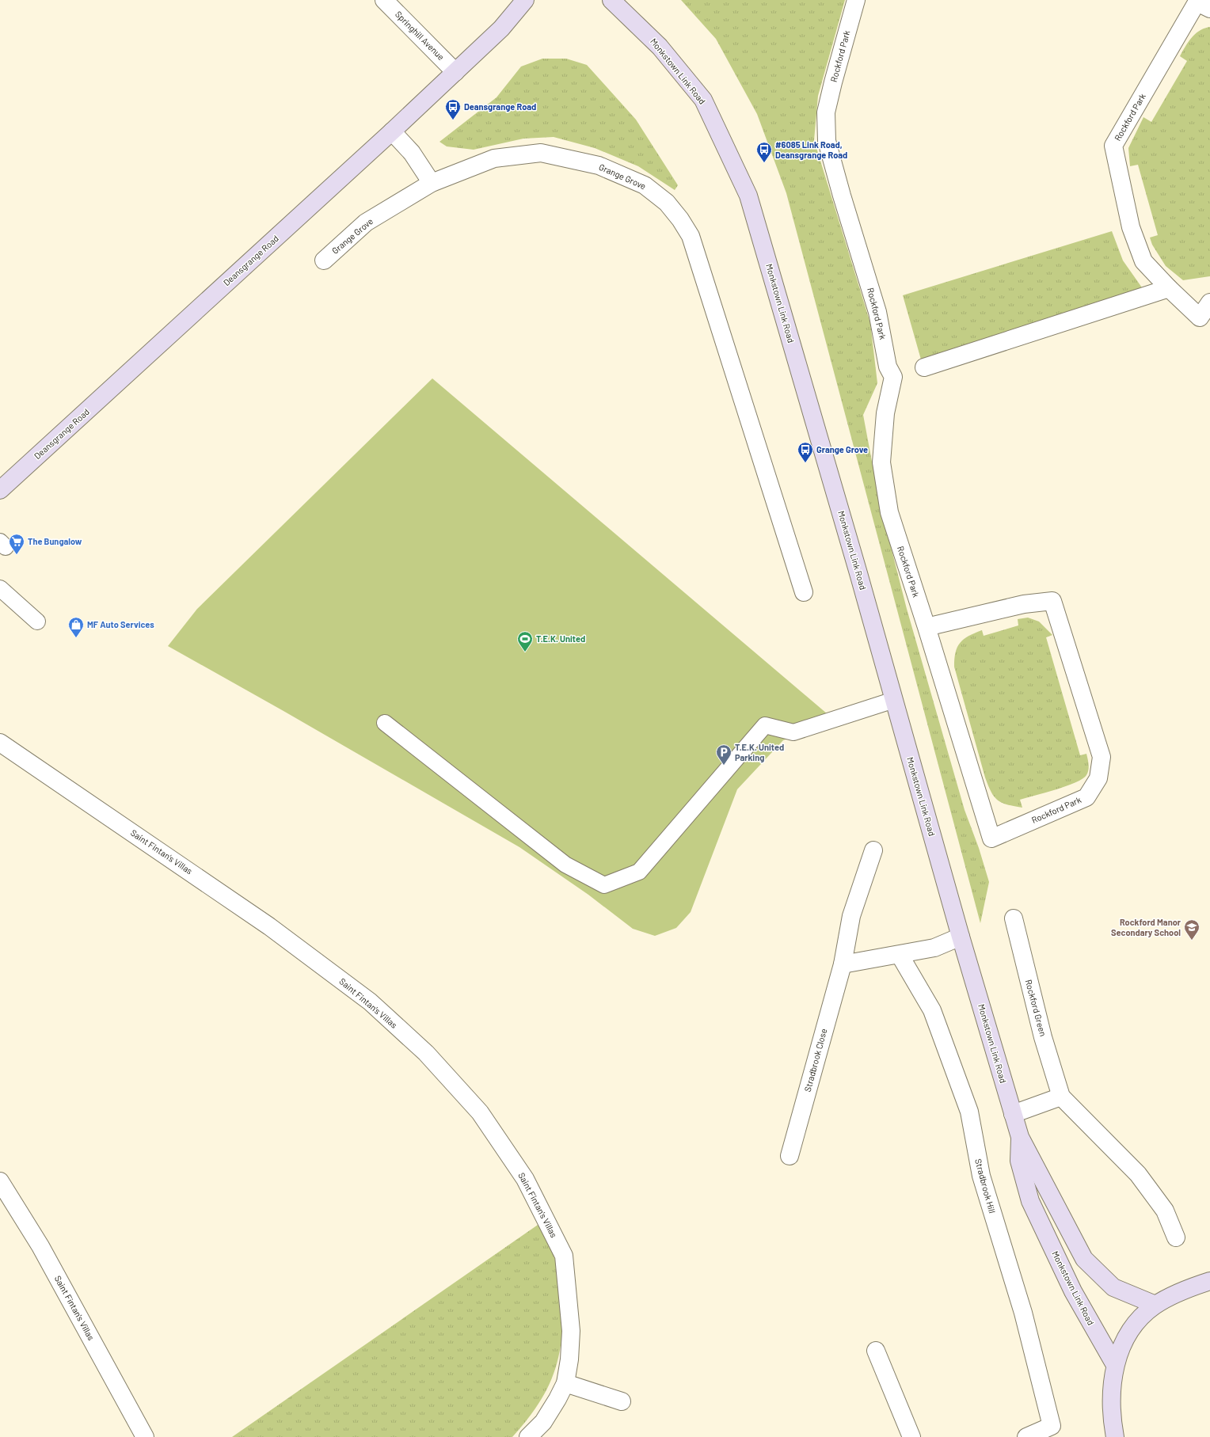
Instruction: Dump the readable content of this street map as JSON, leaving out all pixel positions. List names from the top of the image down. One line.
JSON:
{"streets":{"street":["Springhill Avenue","Rockford Park","Monkstown Link Road","Grange Grove","Deansgrange Road","Saint Fintan's Villas","Rockford Green","Stradbrook Close","Stradbrook Hill"]},"crossings":[["Springhill Avenue","Deansgrange Road"]],"places":{"bus stop":["Deansgrange Road","#6085 Link Road, Deansgrange Road","Grange Grove"],"supermarket":["The Bungalow"],"shop":["MF Auto Services"],"sports":["T.E.K. United"],"parking":["T.E.K. United Parking"],"school or university":["Rockford Manor Secondary School"]}}
